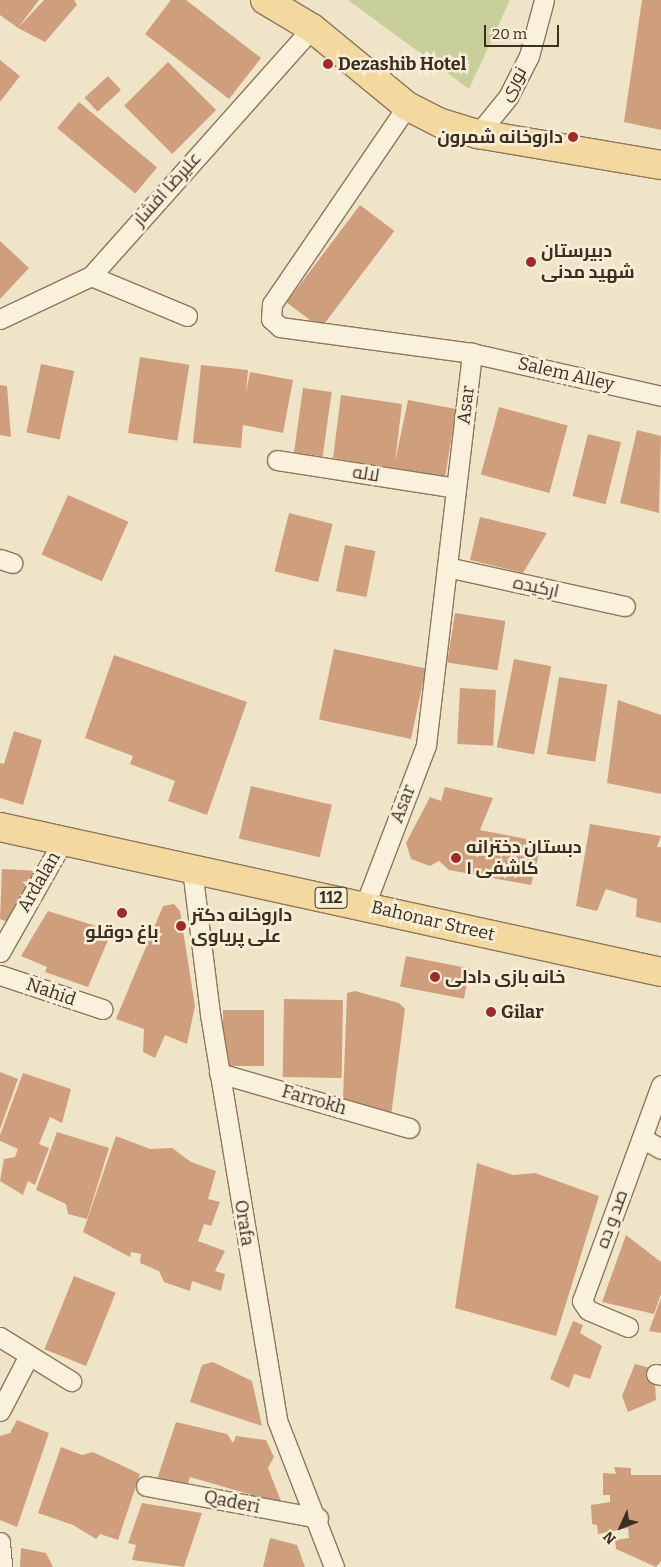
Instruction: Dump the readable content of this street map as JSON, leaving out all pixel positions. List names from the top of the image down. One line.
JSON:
{"streets":{"main road":["112","Bahonar Street"],"street":["نوری","علیرضا افشار","Salem Alley","Asar","لاله","ارکیده","Ardalan","Nahid","Farrokh","صد و ده","Orafa","Qaderi"]},"crossings":[["Salem Alley","Asar"],["Asar","لاله"],["Asar","ارکیده"],["Asar","Bahonar Street"],["Ardalan","Bahonar Street"],["Bahonar Street","Orafa"],["Farrokh","Orafa"],["Orafa","Qaderi"]],"places":["Dezashib Hotel","داروخانه شمرون","دبیرستان شهید مدنی","دبستان دخترانه کاشفی ۱","باغ دوقلو","داروخانه دکتر علی پریاوی","خانه بازی دادلی","Gilar"],"scale_bar":"20 m","north":"bottom left"}
